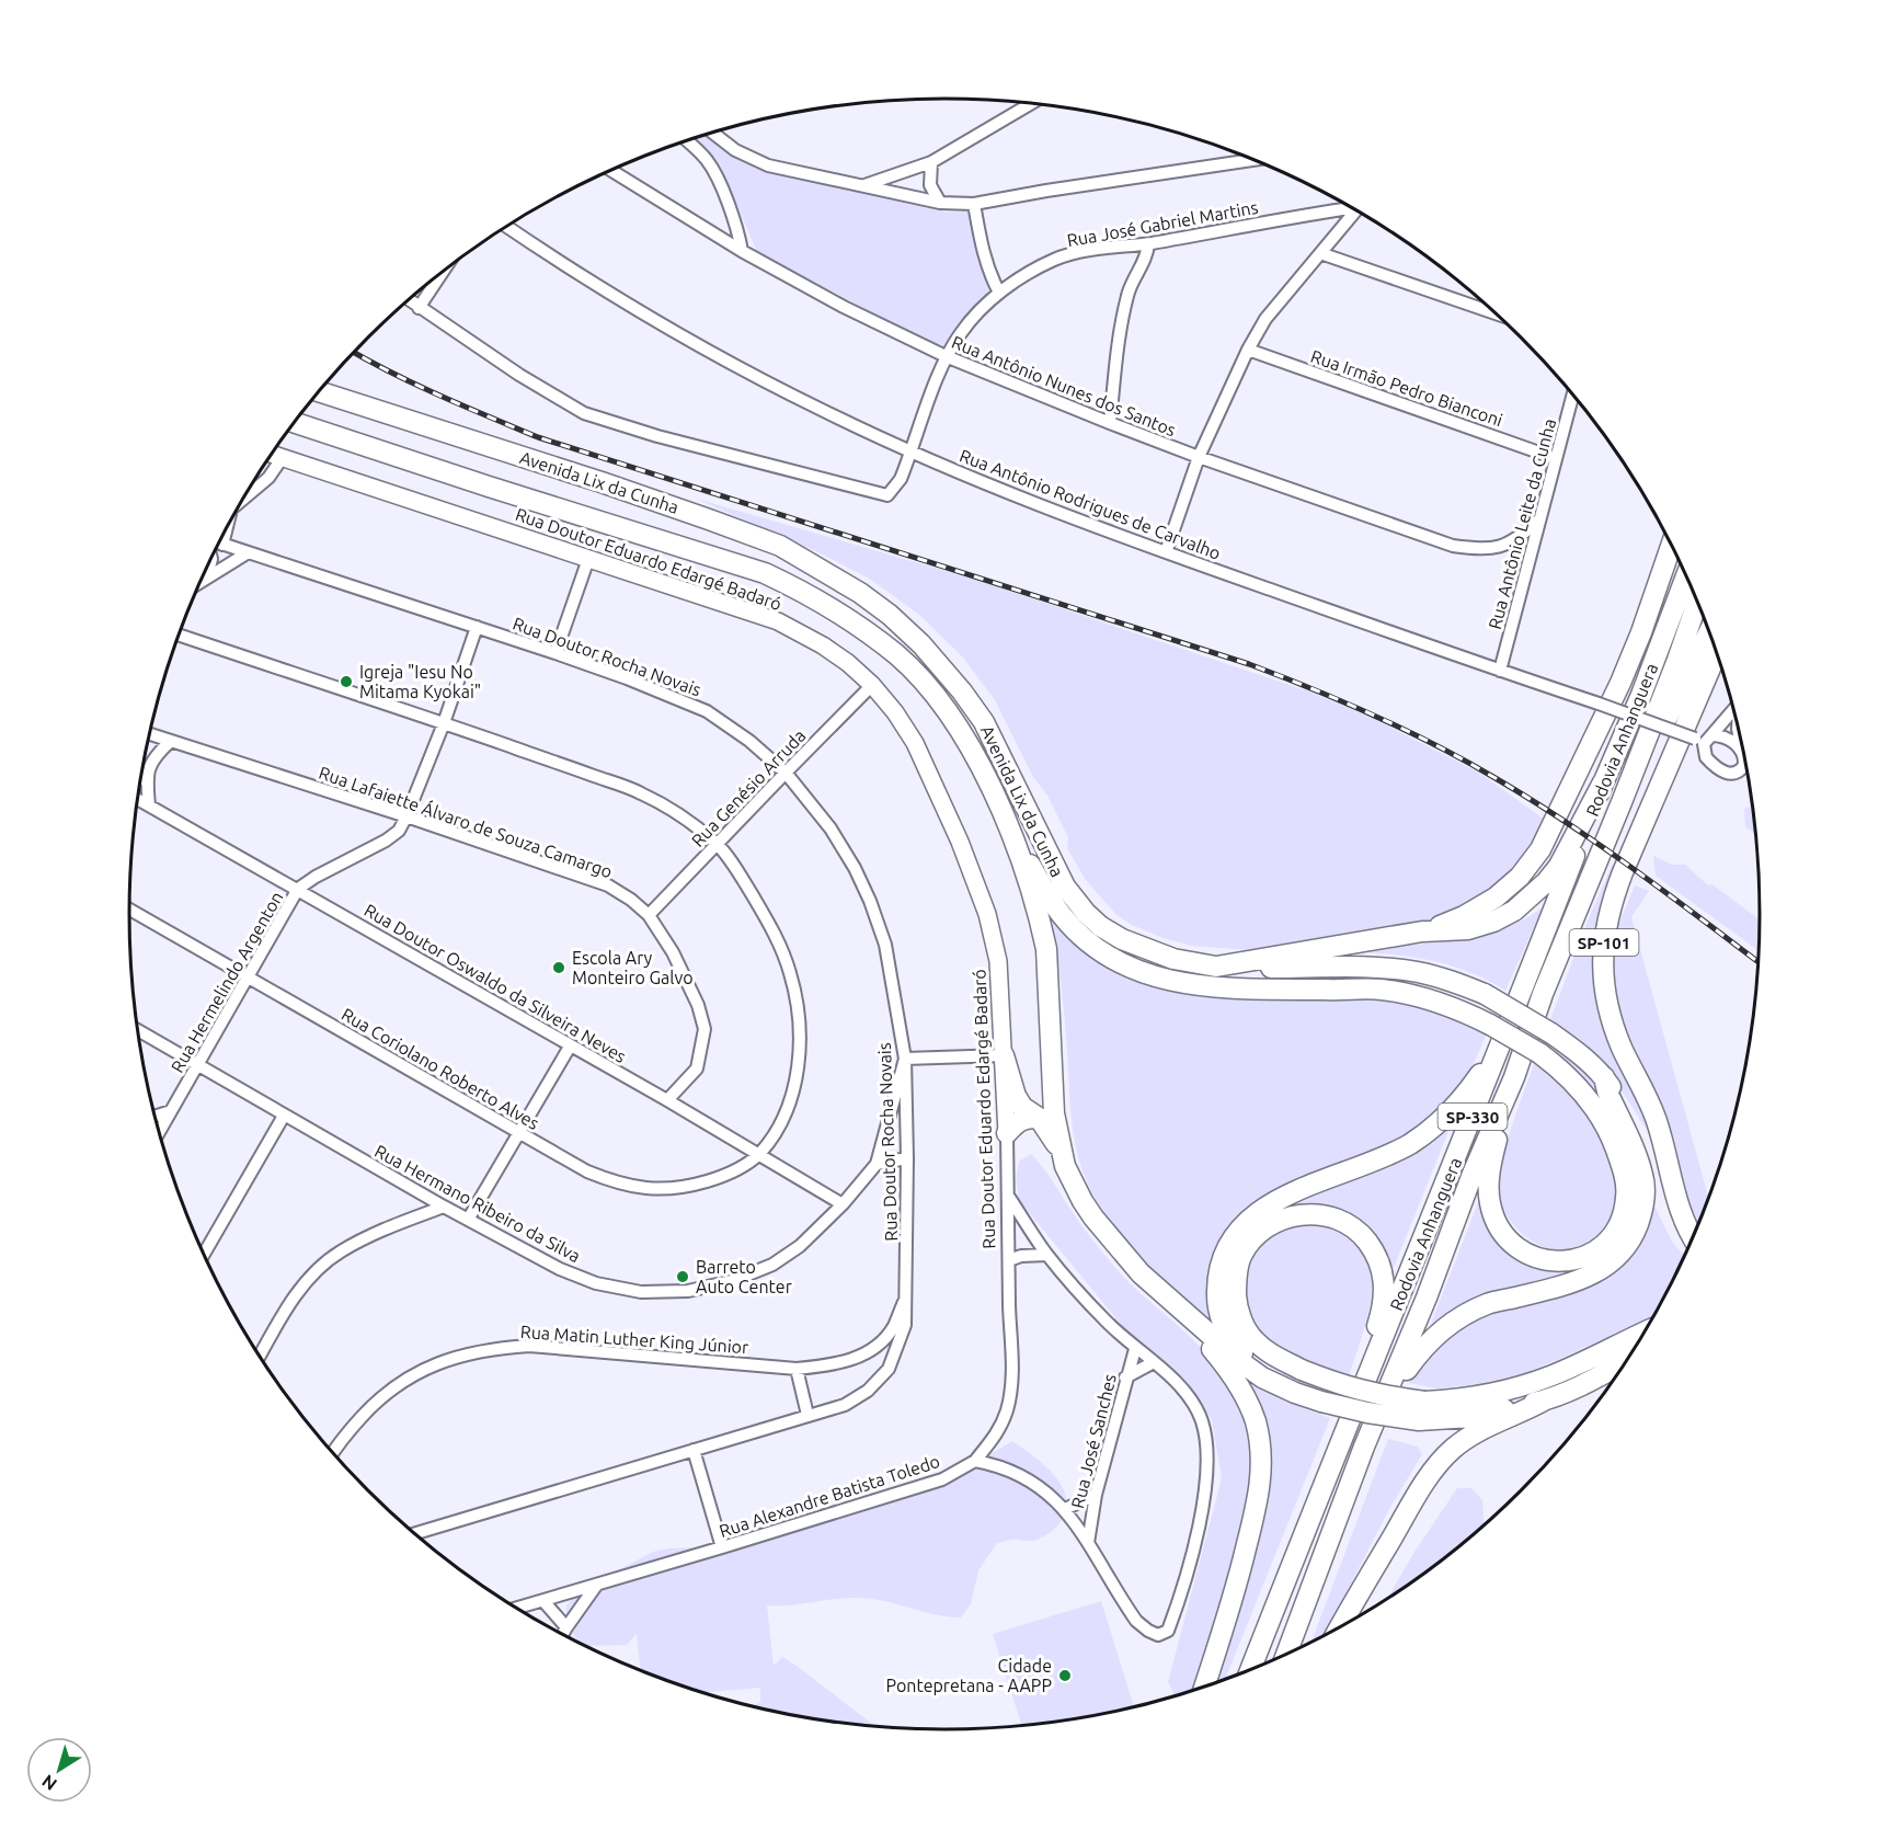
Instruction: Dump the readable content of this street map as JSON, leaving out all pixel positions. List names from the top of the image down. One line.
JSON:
{"streets":{"highway":["Avenida Lix da Cunha","Rodovia Anhanguera","SP-101","SP-330"],"street":["Rua José Gabriel Martins","Rua Antônio Nunes dos Santos","Rua Irmão Pedro Bianconi","Rua Antônio Rodrigues de Carvalho","Rua Antônio Leite da Cunha","Rua Doutor Eduardo Edargé Badaró","Rua Doutor Rocha Novais","Rua Genésio Arruda","Rua Lafaiette Álvaro de Souza Camargo","Rua Hermelindo Argenton","Rua Doutor Oswaldo da Silveira Neves","Rua Coriolano Roberto Alves","Rua Hermano Ribeiro da Silva","Rua Matin Luther King Júnior","Rua José Sanches","Rua Alexandre Batista Toledo"]},"crossings":[["Rua José Gabriel Martins","Rua Antônio Nunes dos Santos"],["Rua José Gabriel Martins","Rua Antônio Rodrigues de Carvalho"],["Rua Antônio Nunes dos Santos","Rua Antônio Leite da Cunha"],["Rua Irmão Pedro Bianconi","Rua Antônio Leite da Cunha"],["Avenida Lix da Cunha","Rodovia Anhanguera"],["Rua Antônio Rodrigues de Carvalho","Rua Antônio Leite da Cunha"],["Rua Doutor Eduardo Edargé Badaró","Rua Genésio Arruda"],["Rua Doutor Eduardo Edargé Badaró","Rua Alexandre Batista Toledo"],["Rua Doutor Rocha Novais","Rua Genésio Arruda"],["Rua Doutor Rocha Novais","Rua Hermelindo Argenton"],["Rua Doutor Rocha Novais","Rua Hermano Ribeiro da Silva"],["Rua Doutor Rocha Novais","Rua Matin Luther King Júnior"],["Rua Genésio Arruda","Rua Lafaiette Álvaro de Souza Camargo"],["Rua Lafaiette Álvaro de Souza Camargo","Rua Hermelindo Argenton"],["Rua Lafaiette Álvaro de Souza Camargo","Rua Doutor Oswaldo da Silveira Neves"],["Rua Hermelindo Argenton","Rua Doutor Oswaldo da Silveira Neves"],["Rua Hermelindo Argenton","Rua Coriolano Roberto Alves"],["Rua Hermelindo Argenton","Rua Hermano Ribeiro da Silva"],["Rua Doutor Oswaldo da Silveira Neves","Rua Coriolano Roberto Alves"],["Rua Doutor Oswaldo da Silveira Neves","Rua Hermano Ribeiro da Silva"]],"places":["Igreja \"Iesu No Mitama Kyokai\"","Escola Ary Monteiro Galvo","Barreto Auto Center","Cidade Pontepretana - AAPP"],"north":"bottom left"}
